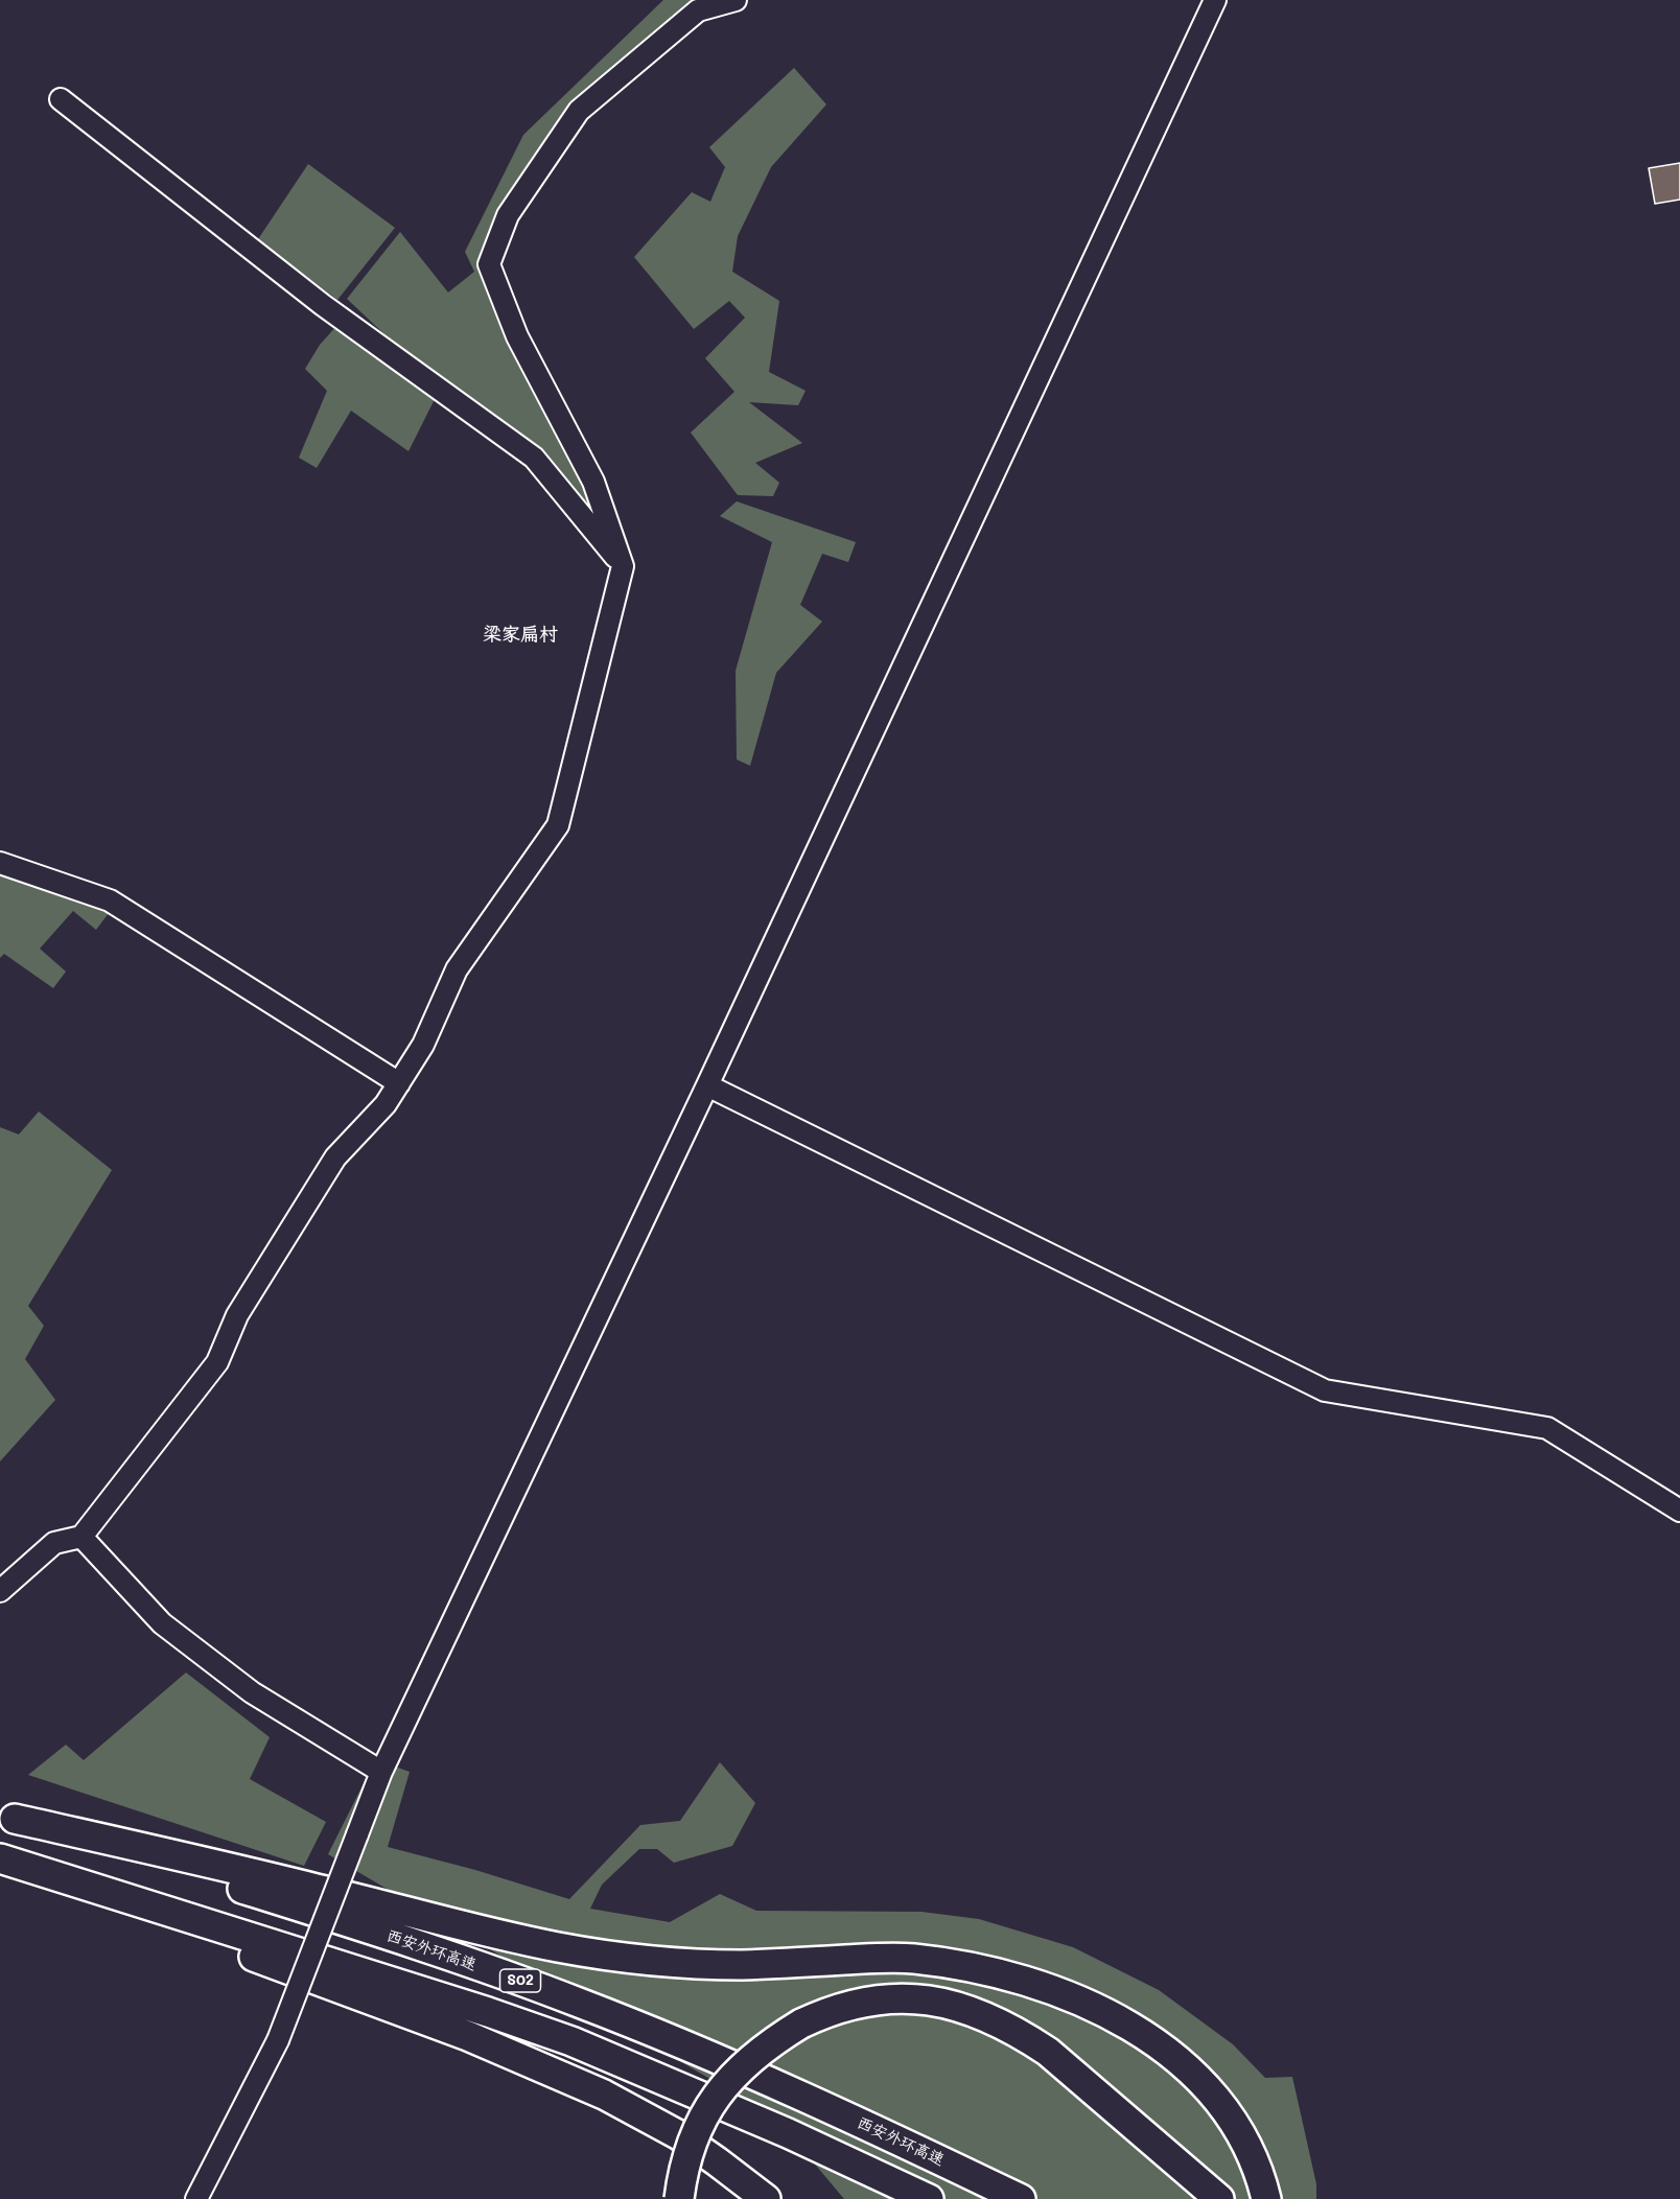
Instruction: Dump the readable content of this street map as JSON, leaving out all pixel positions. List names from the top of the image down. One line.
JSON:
{"streets":{"highway":["西安外环高速","S02"]},"districts":["梁家扁村"]}
